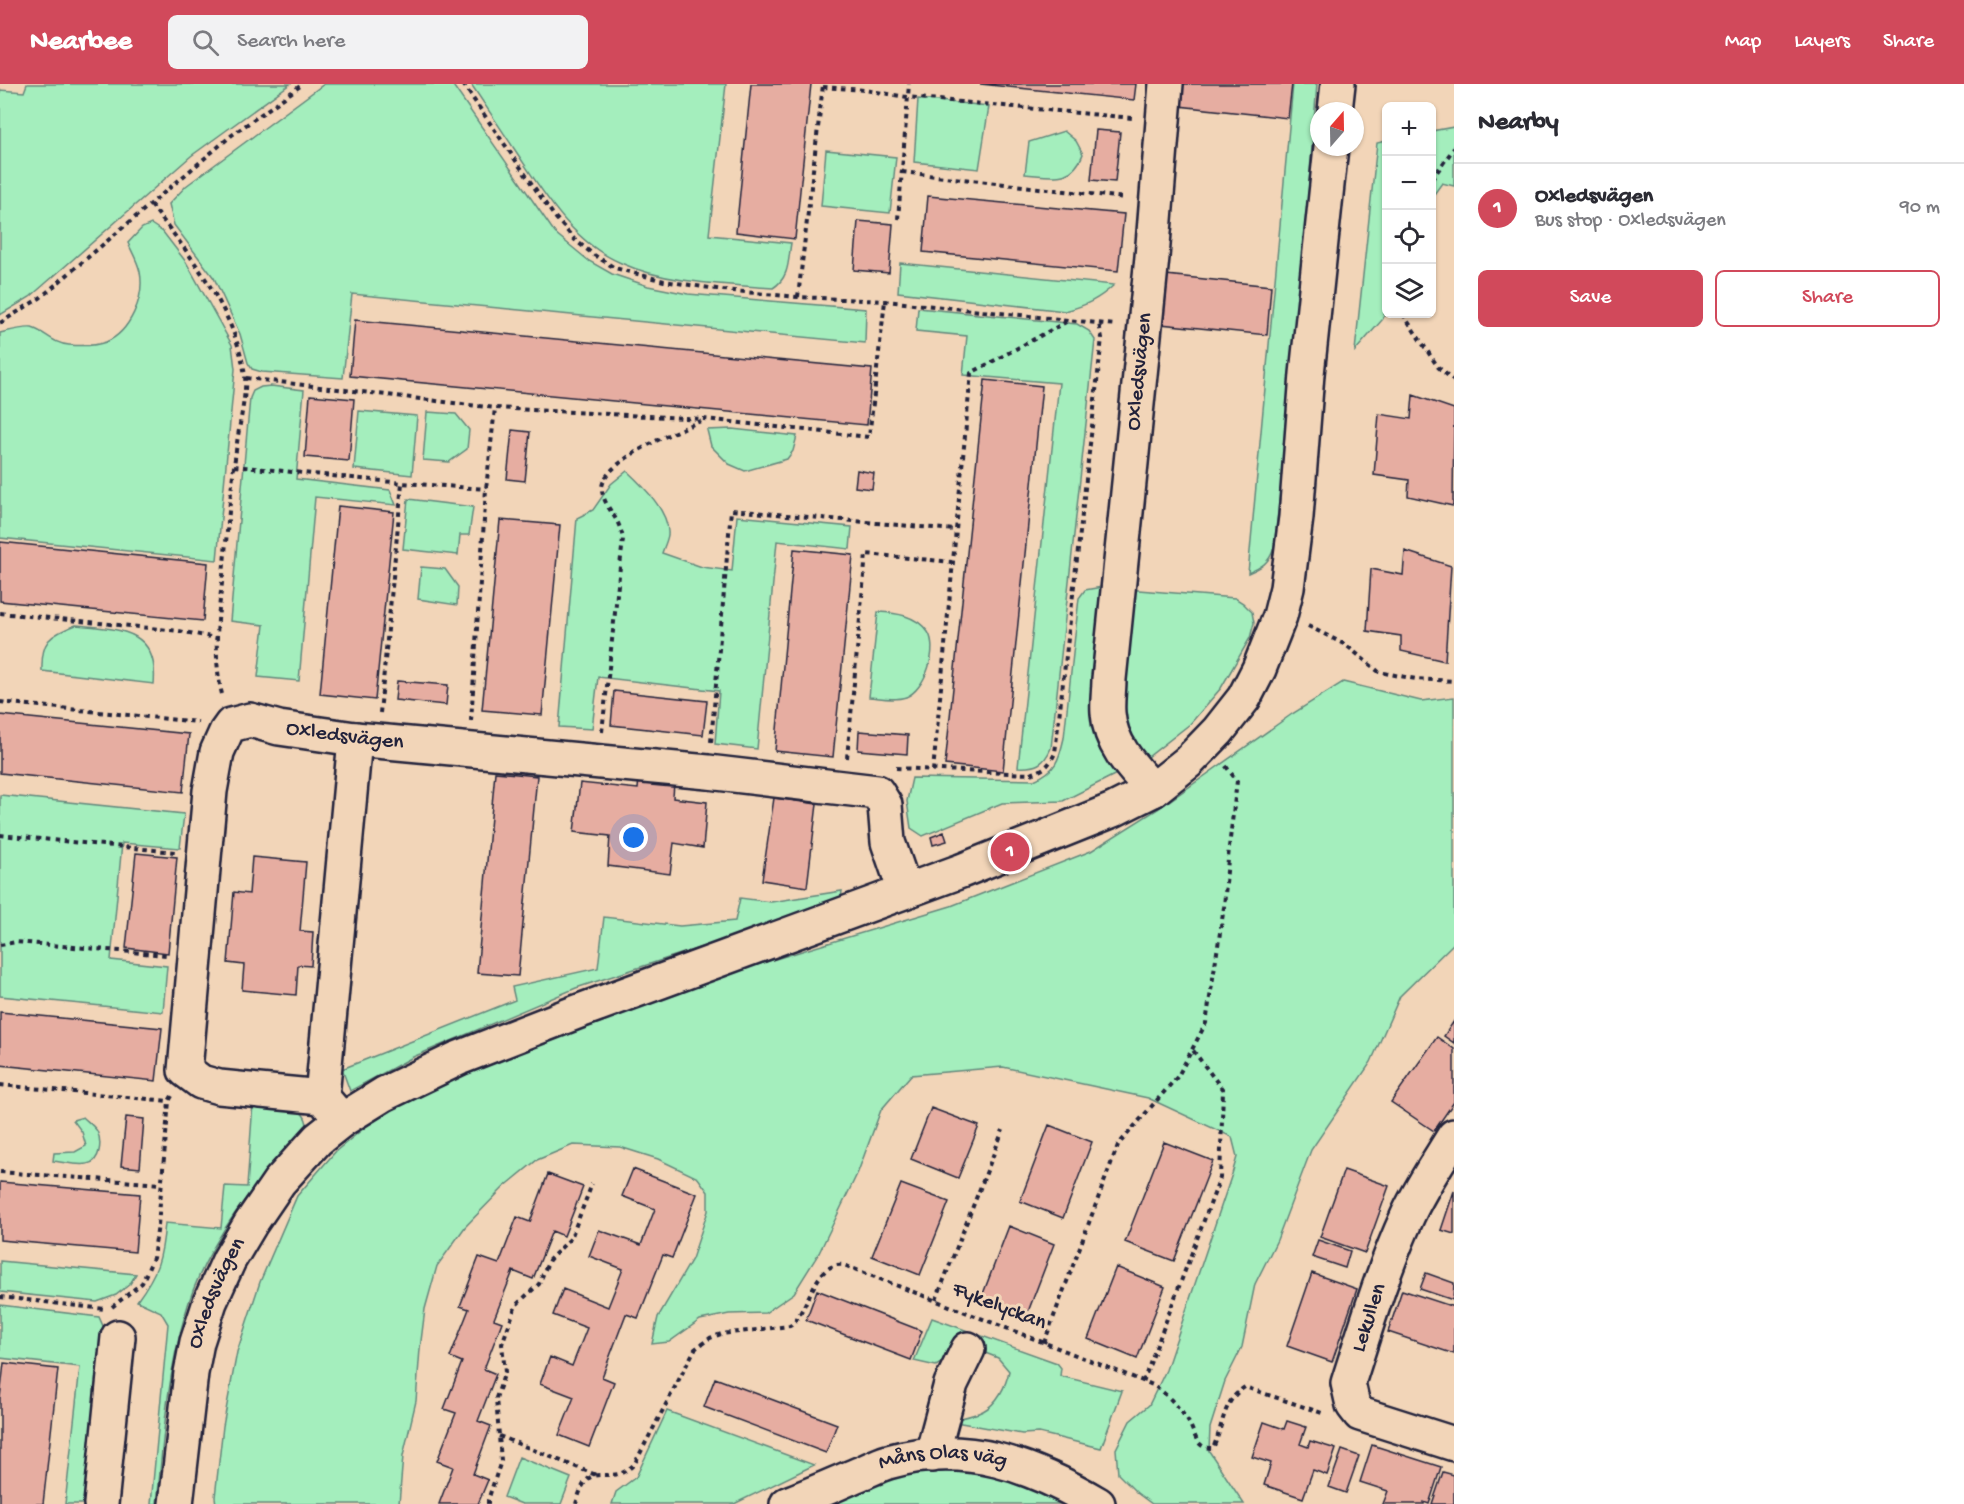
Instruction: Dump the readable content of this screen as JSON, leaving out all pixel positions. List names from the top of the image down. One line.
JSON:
{"streets":{"street":["Oxledsvägen","Lekullen","Måns Olas väg"],"path":["Fykelyckan"]},"crossings":[["Fykelyckan","Lekullen"]],"north":"top","page":{"header":"Nearbee","search":"Search here","nav":["Map","Layers","Share"],"heading":"Nearby","map_buttons":["+","−"],"list":[{"mark":"1","name":"Oxledsvägen","note":"Bus stop · Oxledsvägen","value":"90 m"}],"buttons":["Save","Share"],"pins":"1"}}
